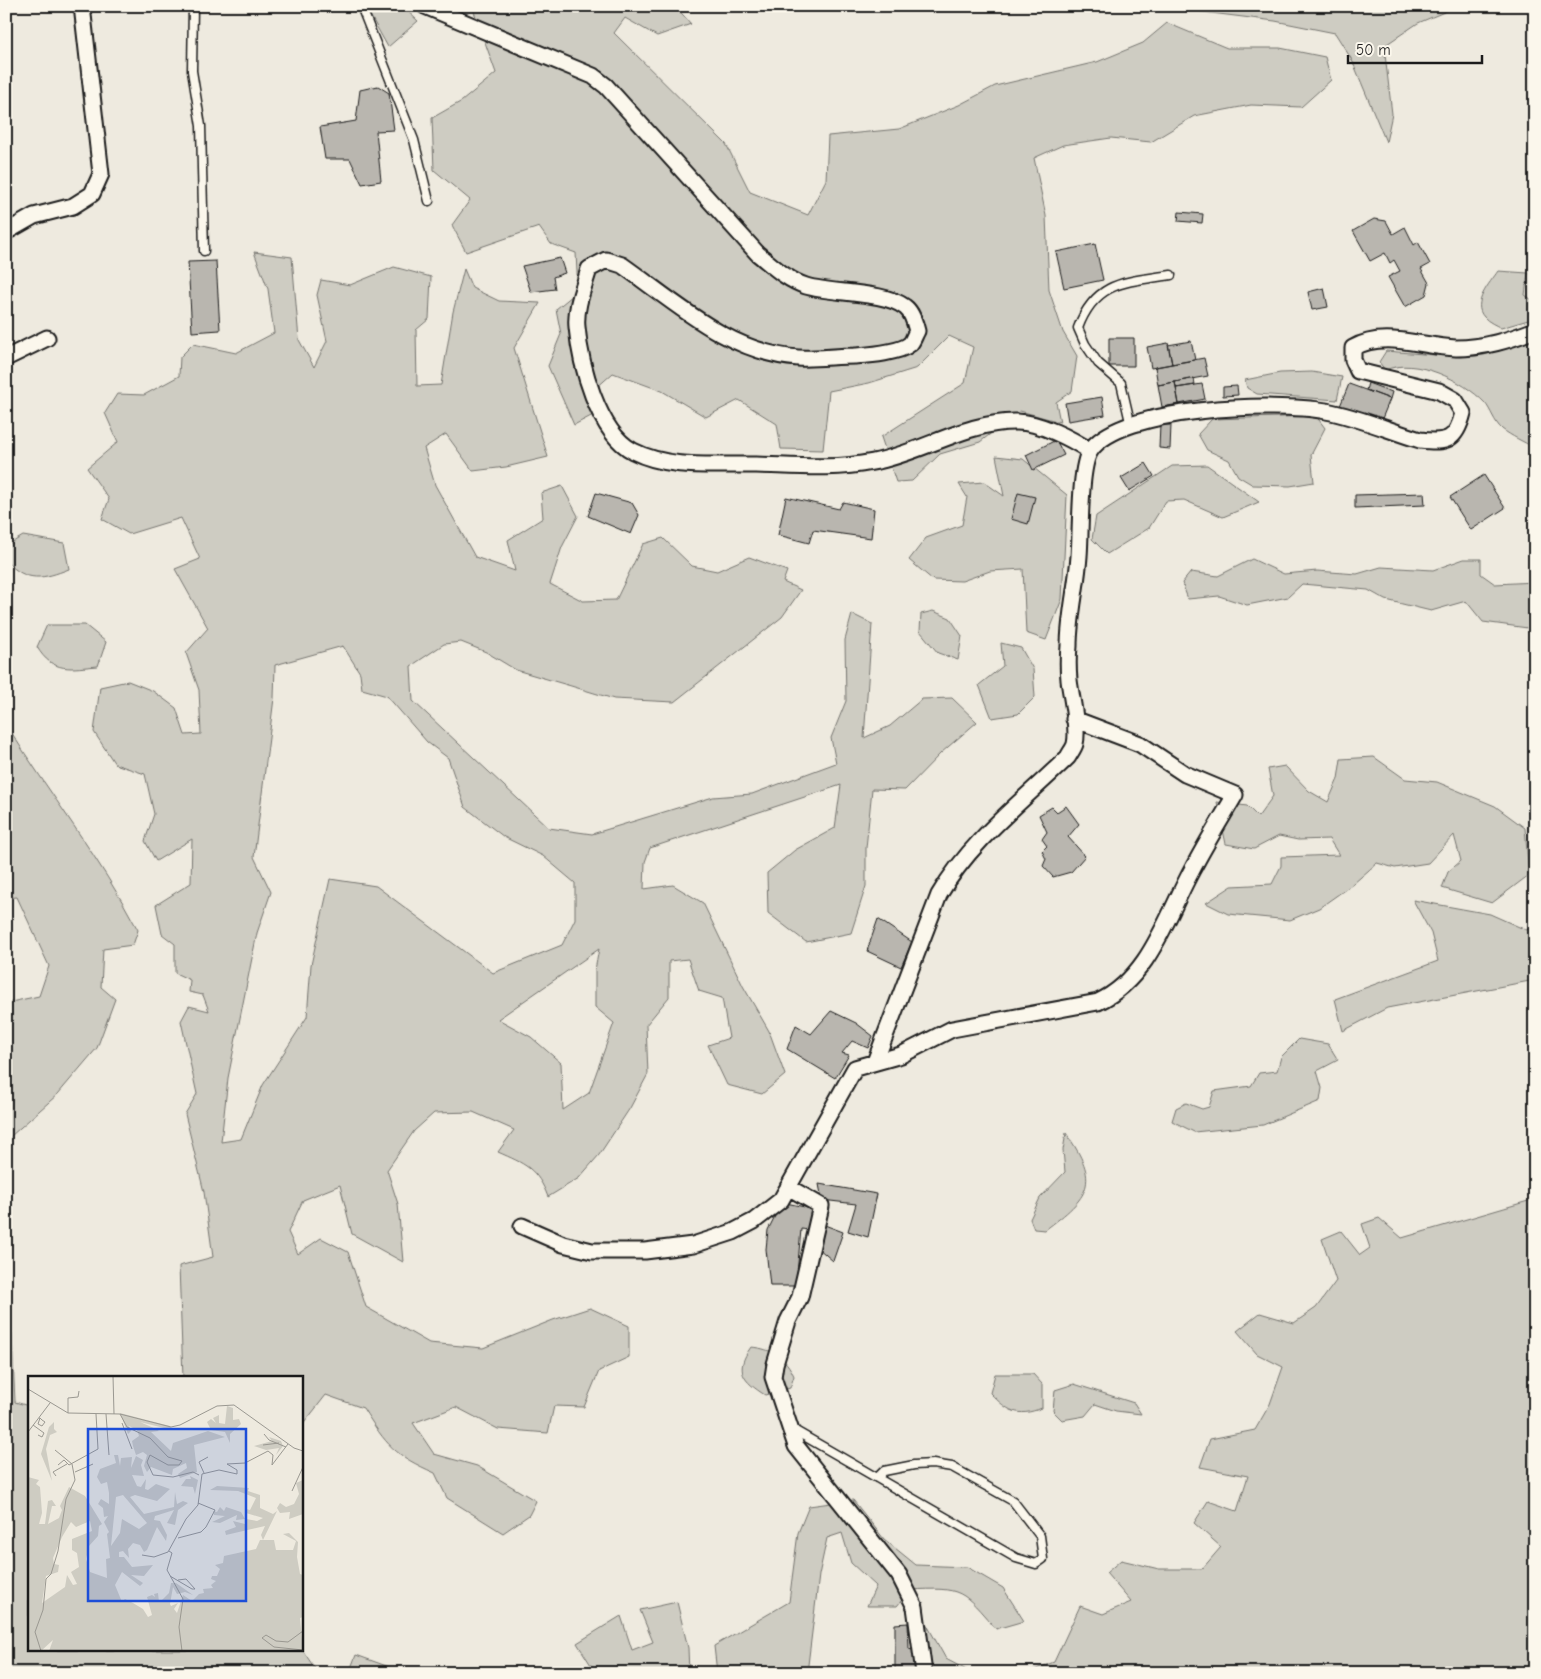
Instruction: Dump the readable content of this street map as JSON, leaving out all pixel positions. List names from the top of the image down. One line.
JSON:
{"scale_bar":"50 m"}
